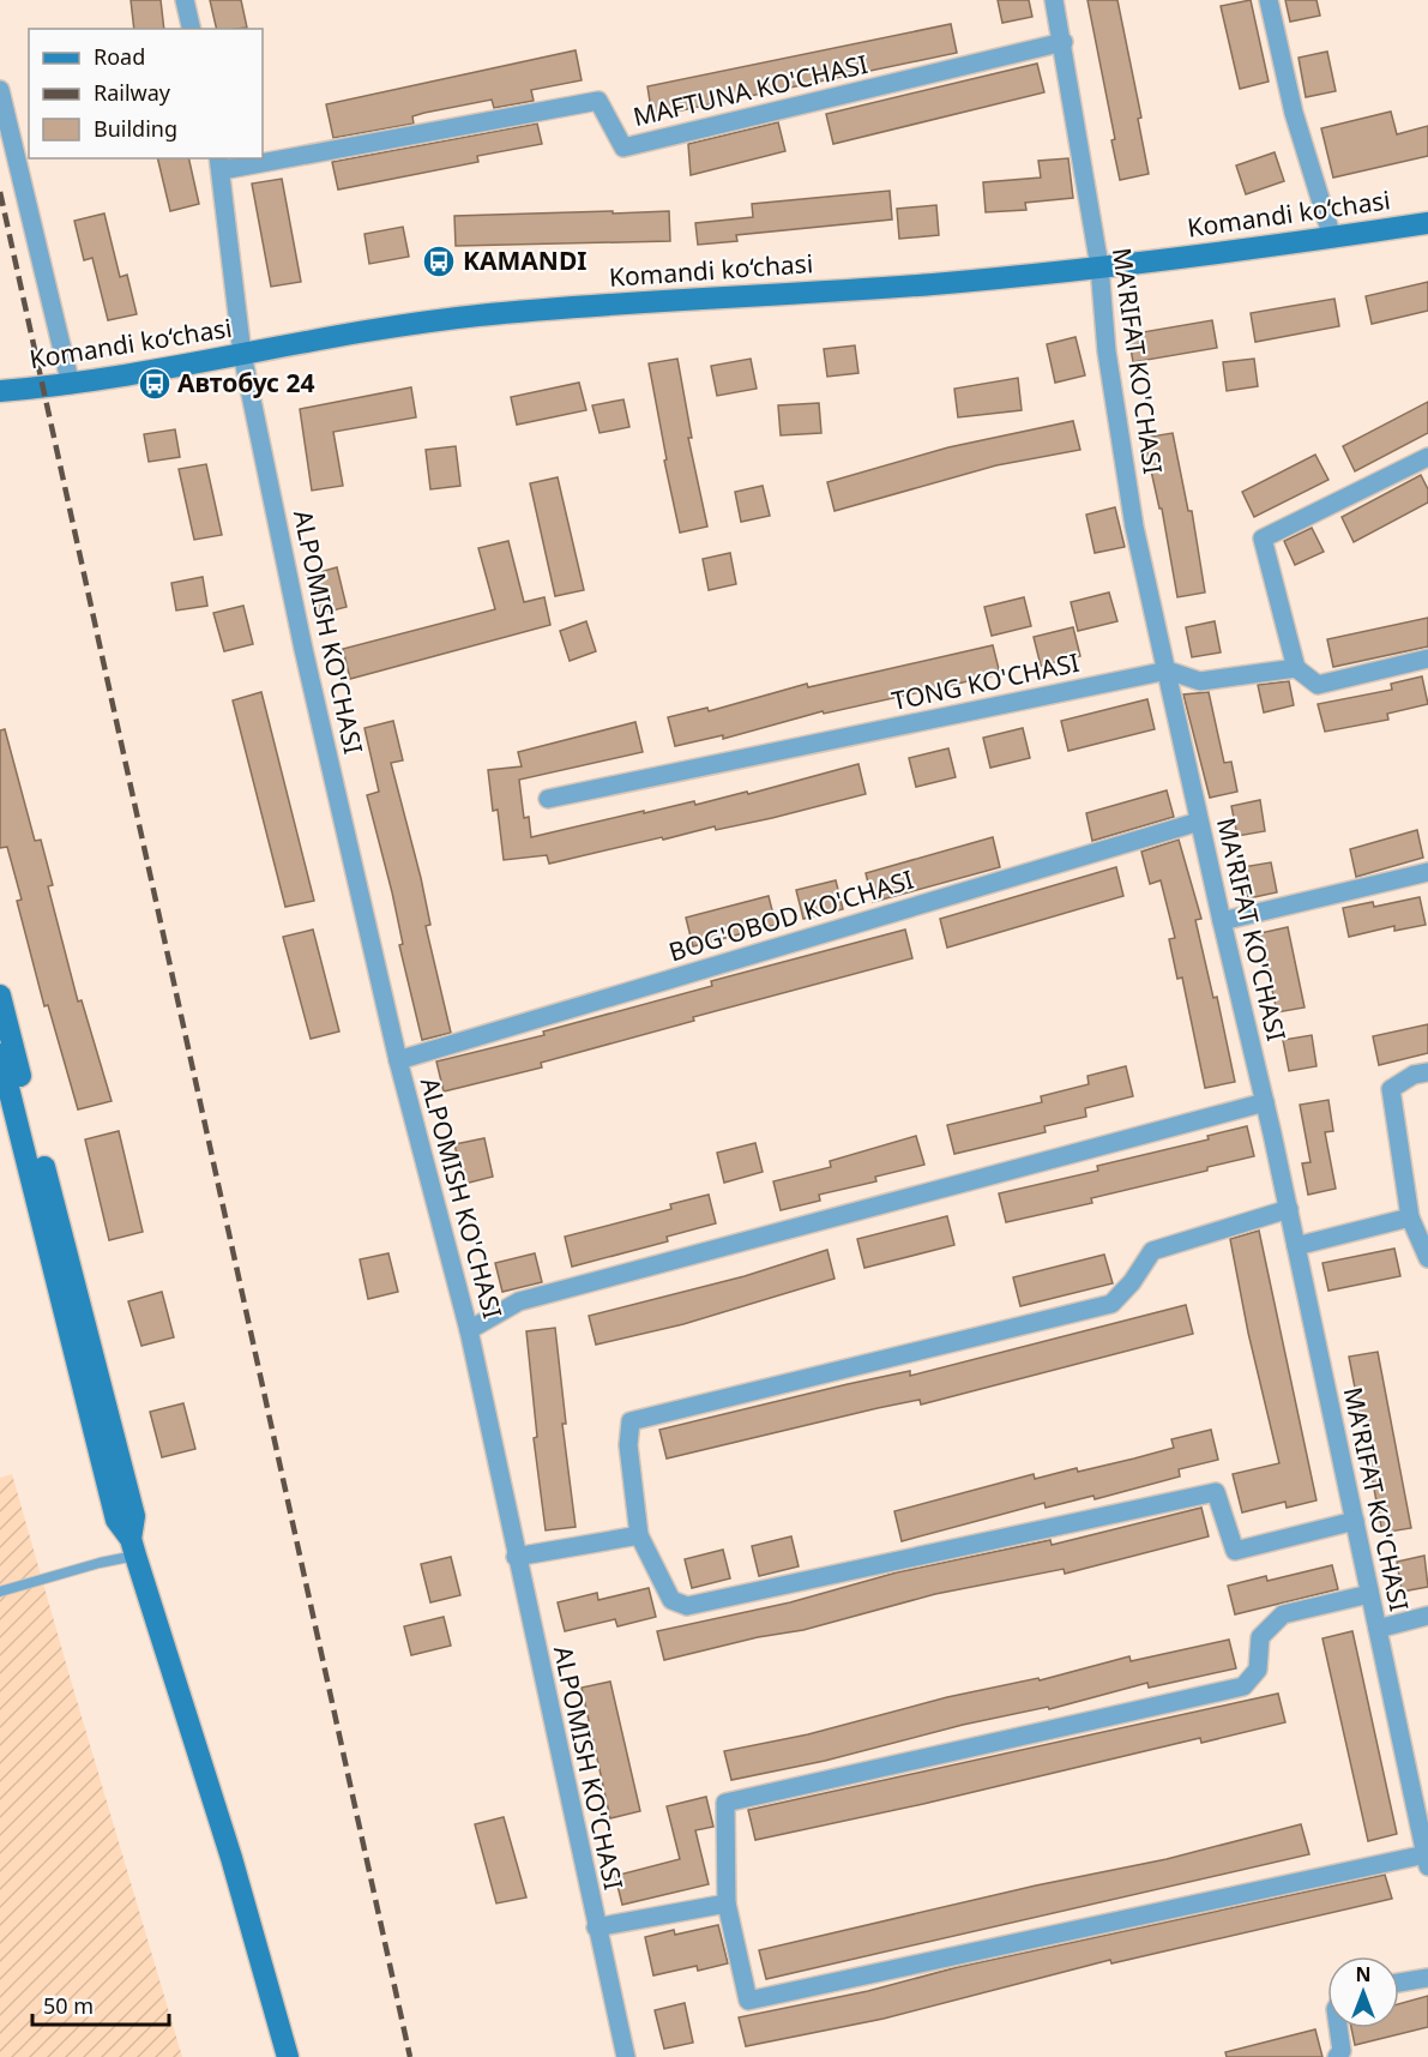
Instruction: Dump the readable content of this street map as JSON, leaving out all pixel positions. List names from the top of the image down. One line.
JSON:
{"streets":{"main road":["Komandi ko‘chasi"],"street":["MAFTUNA KO'CHASI","MA'RIFAT KO'CHASI","ALPOMISH KO'CHASI","TONG KO'CHASI","BOG'OBOD KO'CHASI"]},"crossings":[["MAFTUNA KO'CHASI","MA'RIFAT KO'CHASI"],["MAFTUNA KO'CHASI","ALPOMISH KO'CHASI"],["Komandi ko‘chasi","MA'RIFAT KO'CHASI"],["Komandi ko‘chasi","ALPOMISH KO'CHASI"],["MA'RIFAT KO'CHASI","TONG KO'CHASI"],["MA'RIFAT KO'CHASI","BOG'OBOD KO'CHASI"],["ALPOMISH KO'CHASI","BOG'OBOD KO'CHASI"]],"places":{"bus stop":["KAMANDI","Автобус 24"]},"legend":["Road","Railway","Building"],"scale_bar":"50 m","north":"top"}
